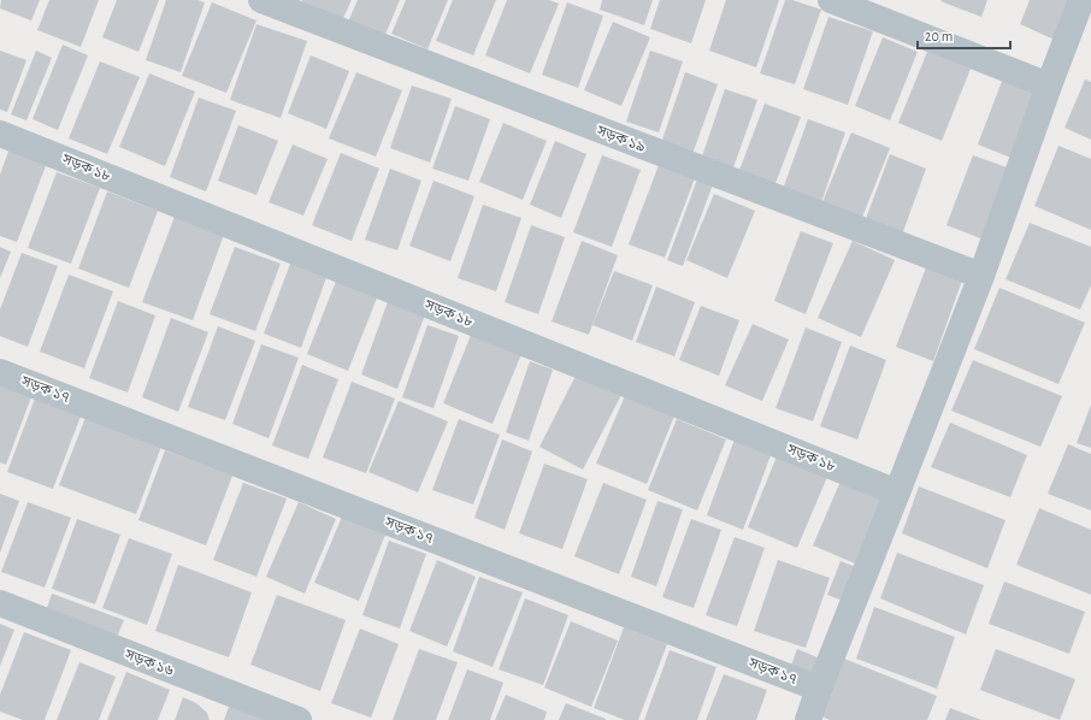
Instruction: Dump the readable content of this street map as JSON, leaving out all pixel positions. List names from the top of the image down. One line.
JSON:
{"streets":{"street":["সড়ক ১৯","সড়ক ১৮","সড়ক ১৭","সড়ক ১৬"]},"scale_bar":"20 m"}
